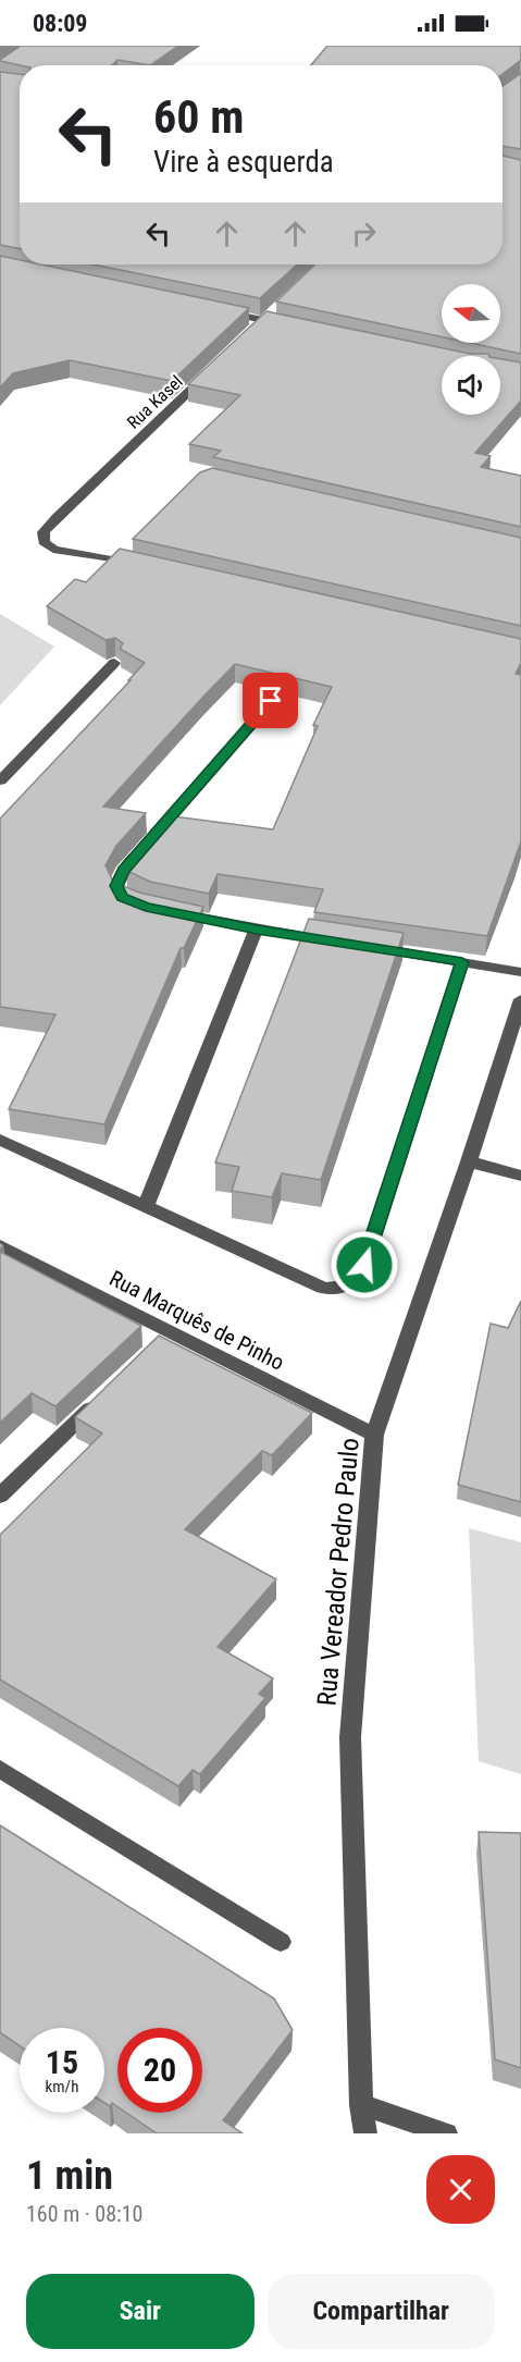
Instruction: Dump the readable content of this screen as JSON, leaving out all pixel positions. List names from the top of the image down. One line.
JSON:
{"streets":{"street":["Rua Kasel","Rua Marquês de Pinho","Rua Vereador Pedro Paulo"]},"crossings":[["Rua Marquês de Pinho","Rua Vereador Pedro Paulo"]],"north":"left","page":{"status":"08:09","turn":["60 m","Vire à esquerda"],"speed":"15 km/h","limit":"20","heading":["1 min","160 m · 08:10"],"buttons":["Sair","Compartilhar"]}}
